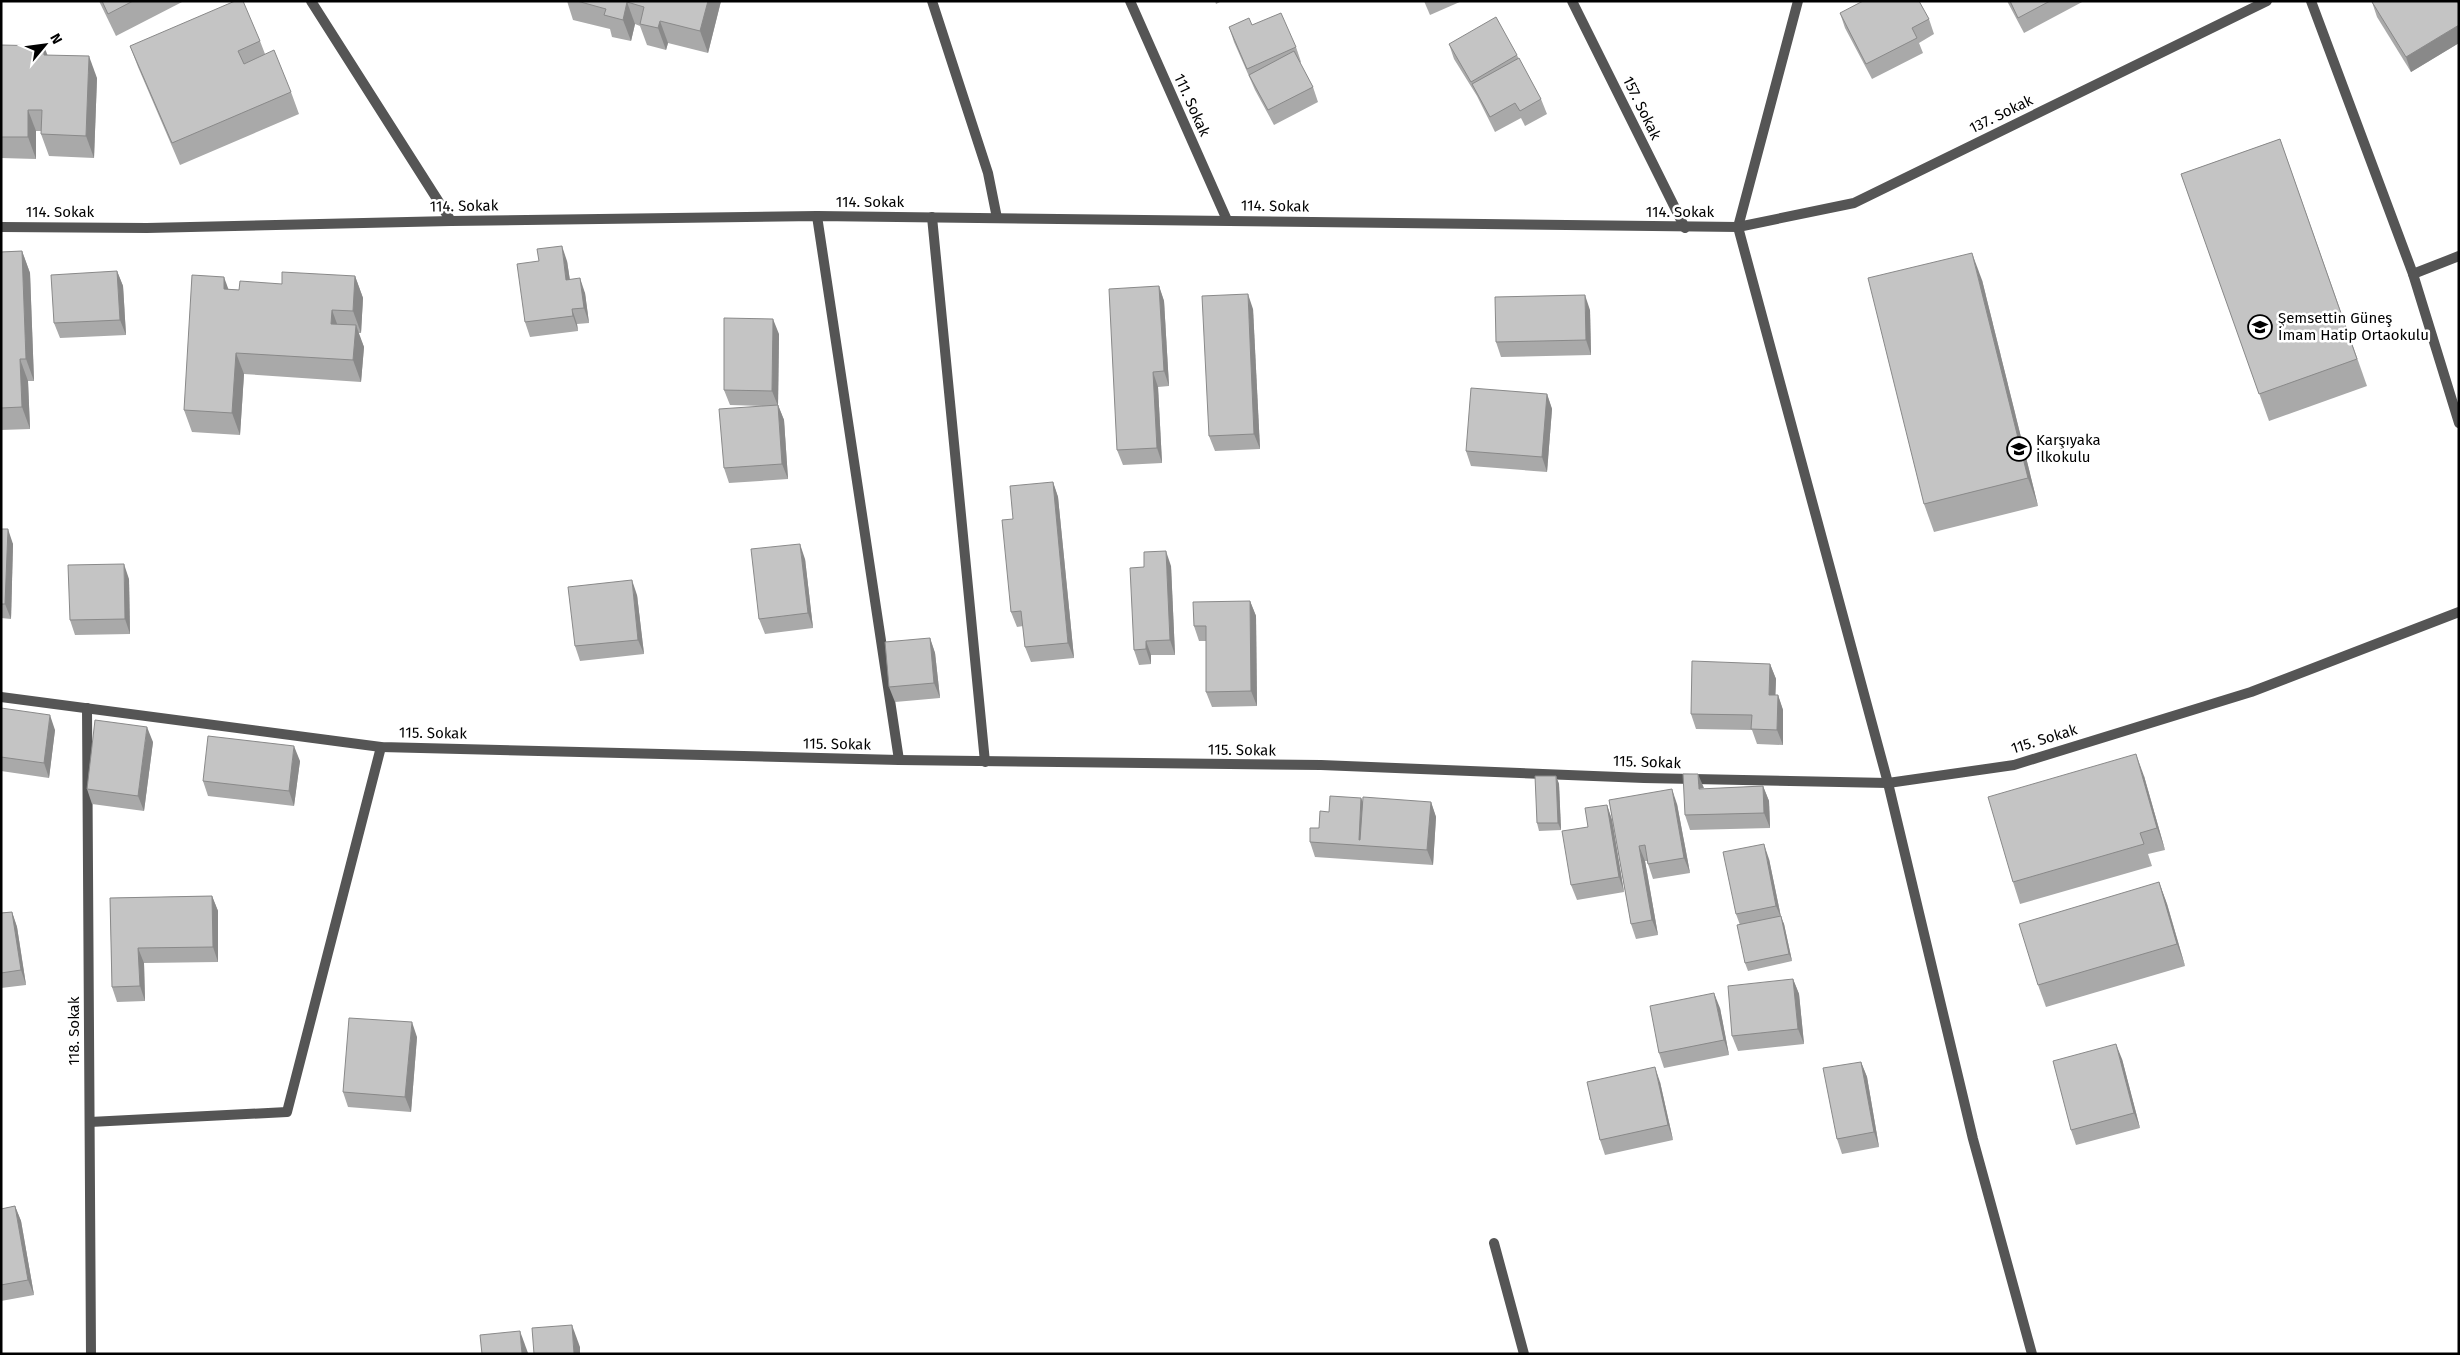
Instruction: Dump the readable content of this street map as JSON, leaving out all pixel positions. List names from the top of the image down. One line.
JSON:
{"streets":{"street":["111. Sokak","157. Sokak","137. Sokak","114. Sokak","115. Sokak","118. Sokak"]},"crossings":[["111. Sokak","114. Sokak"],["157. Sokak","114. Sokak"],["137. Sokak","114. Sokak"],["115. Sokak","118. Sokak"]],"places":{"school or university":["Şemsettin Güneş İmam Hatip Ortaokulu","Karşıyaka İlkokulu"]},"north":"top right"}
